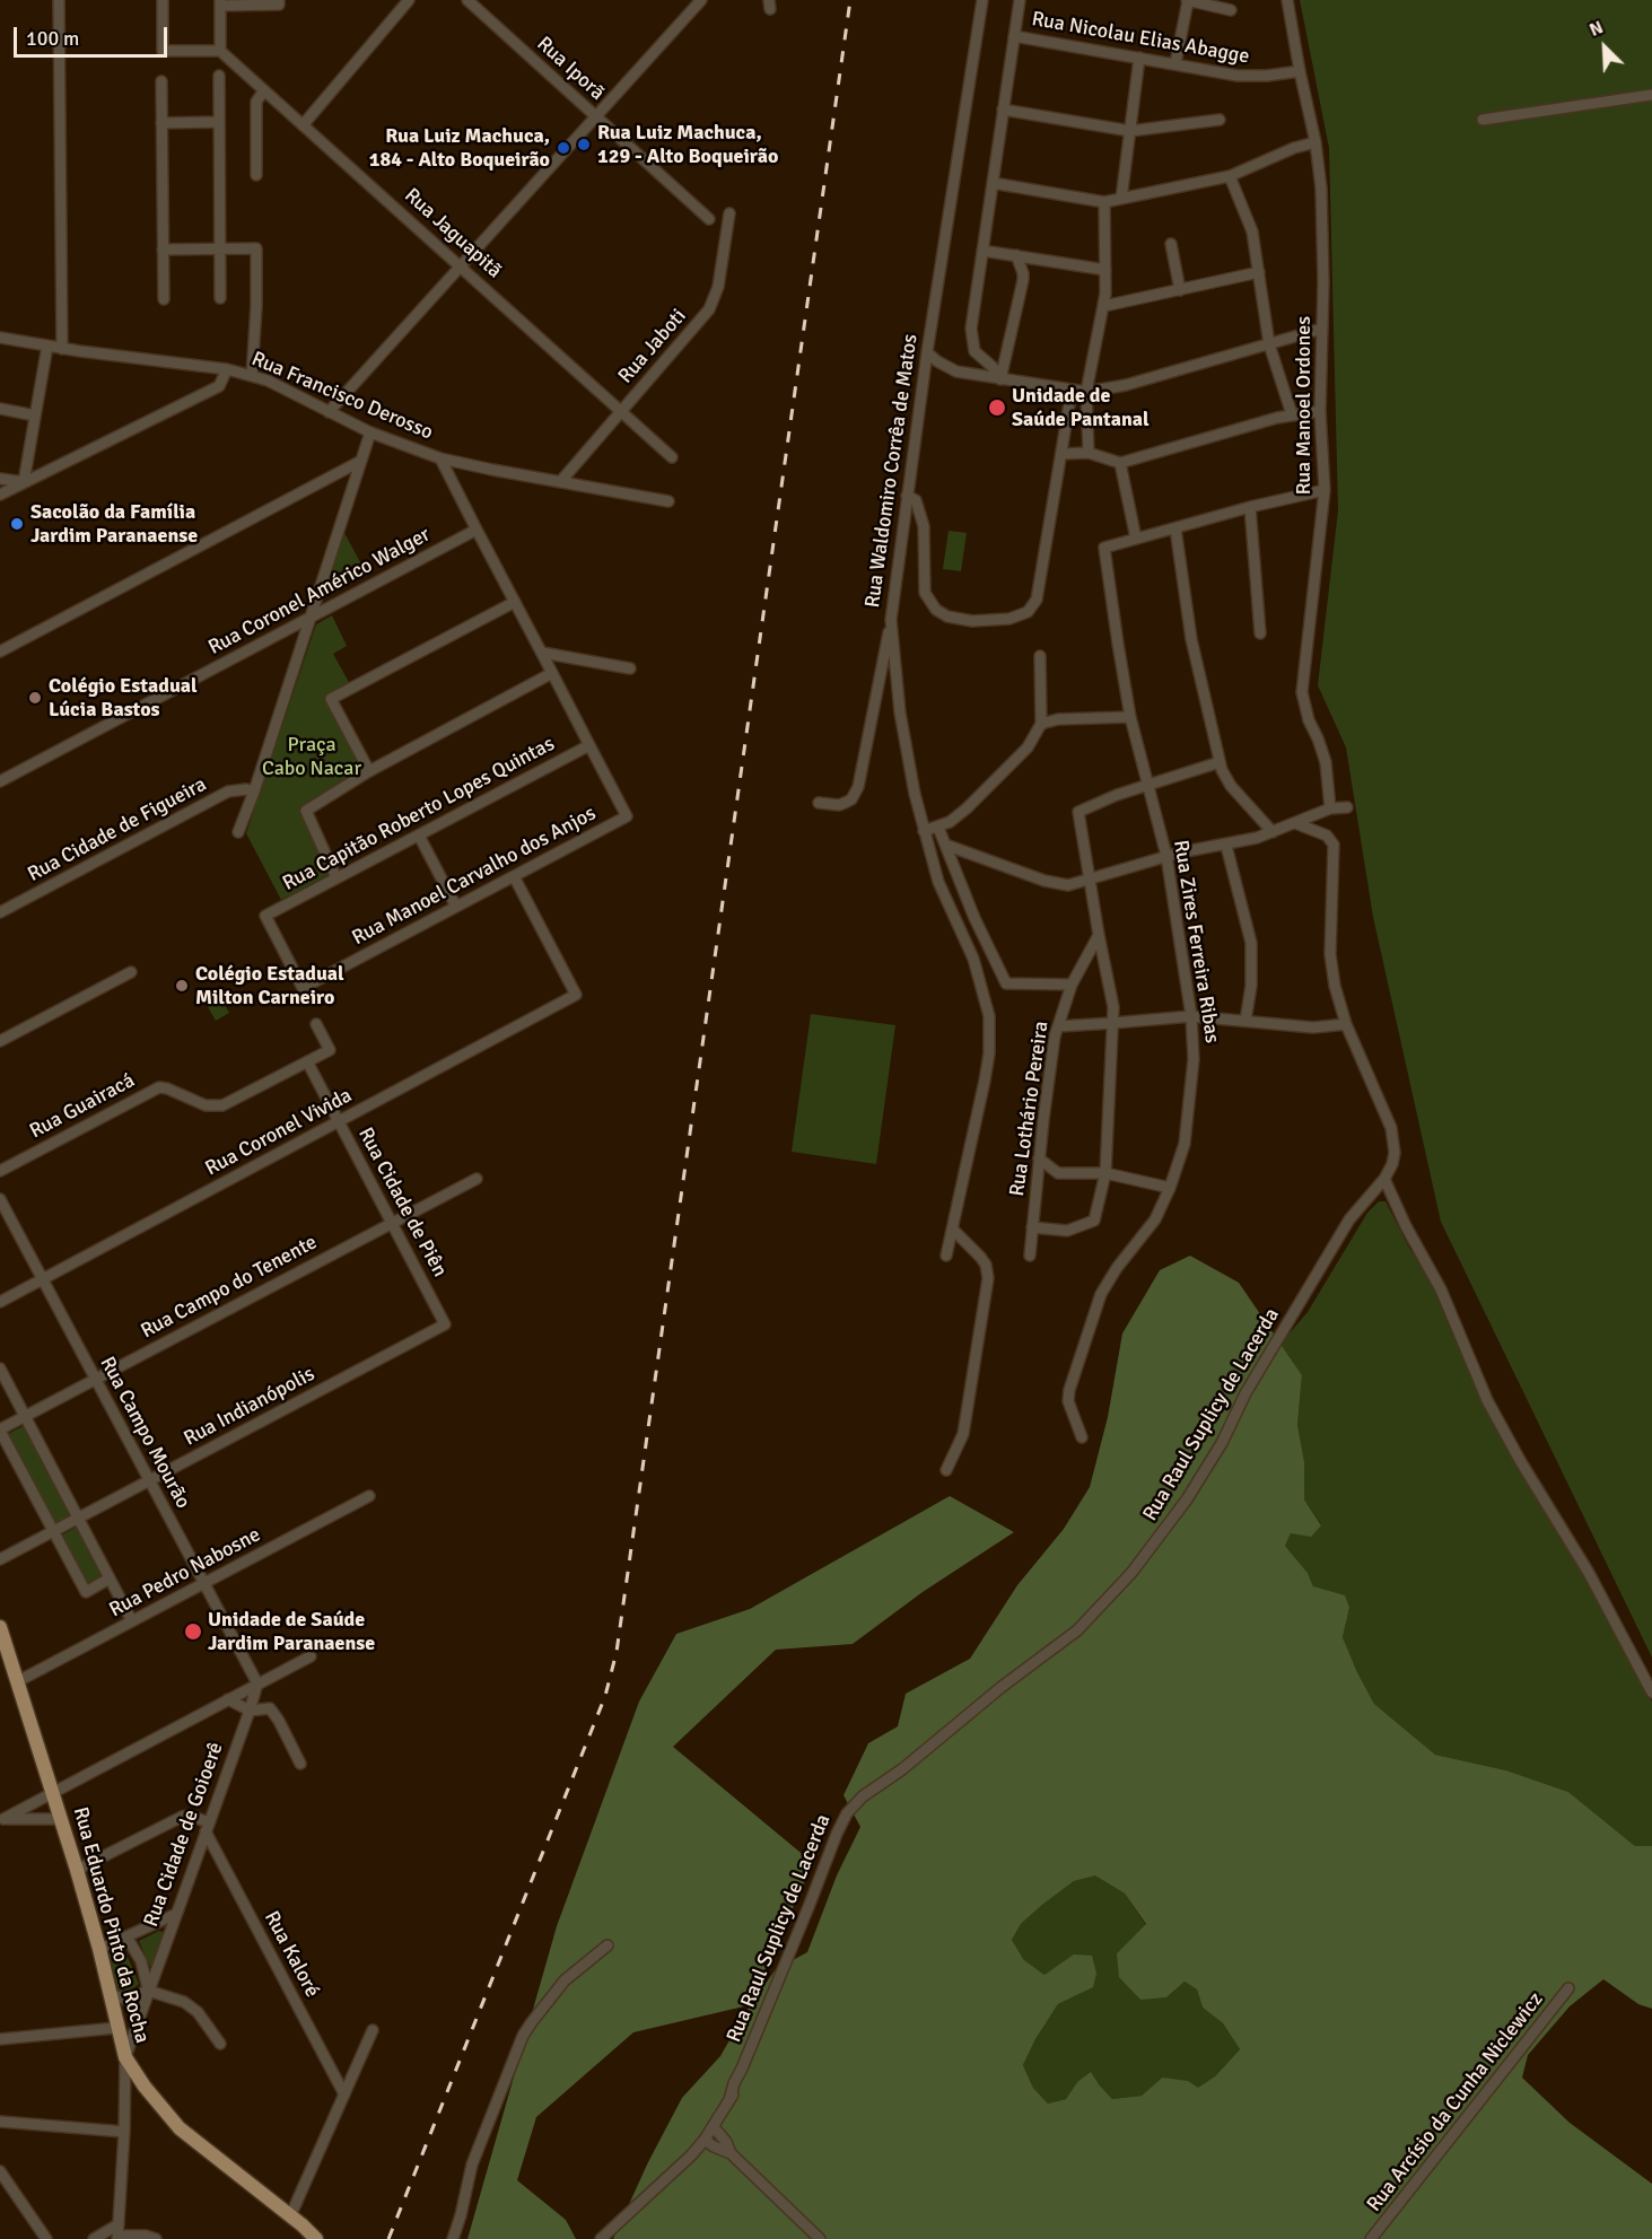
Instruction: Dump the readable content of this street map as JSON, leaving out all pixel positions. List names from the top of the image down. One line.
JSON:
{"streets":{"main road":["Rua Eduardo Pinto da Rocha"],"street":["Rua Nicolau Elias Abagge","Rua Iporã","Rua Jaguapitã","Rua Jaboti","Rua Francisco Derosso","Rua Manoel Ordones","Rua Waldomiro Corrêa de Matos","Rua Coronel Américo Walger","Rua Capitão Roberto Lopes Quintas","Rua Cidade de Figueira","Rua Manoel Carvalho dos Anjos","Rua Zires Ferreira Ribas","Rua Guairacá","Rua Lothário Pereira","Rua Coronel Vivida","Rua Cidade de Piên","Rua Campo do Tenente","Rua Indianópolis","Rua Raul Suplicy de Lacerda","Rua Campo Mourão","Rua Pedro Nabosne","Rua Cidade de Goioerê","Rua Kaloré","Rua Arcísio da Cunha Niclewicz"]},"crossings":[["Rua Nicolau Elias Abagge","Rua Manoel Ordones"],["Rua Jaguapitã","Rua Jaboti"],["Rua Jaboti","Rua Francisco Derosso"],["Rua Capitão Roberto Lopes Quintas","Rua Manoel Carvalho dos Anjos"],["Rua Manoel Carvalho dos Anjos","Rua Coronel Vivida"],["Rua Guairacá","Rua Cidade de Piên"],["Rua Coronel Vivida","Rua Cidade de Piên"],["Rua Coronel Vivida","Rua Campo Mourão"],["Rua Cidade de Piên","Rua Campo do Tenente"],["Rua Cidade de Piên","Rua Indianópolis"],["Rua Campo do Tenente","Rua Campo Mourão"],["Rua Indianópolis","Rua Campo Mourão"],["Rua Campo Mourão","Rua Pedro Nabosne"],["Rua Campo Mourão","Rua Cidade de Goioerê"],["Rua Pedro Nabosne","Rua Eduardo Pinto da Rocha"],["Rua Cidade de Goioerê","Rua Eduardo Pinto da Rocha"],["Rua Cidade de Goioerê","Rua Kaloré"]],"parks":["Praça Cabo Nacar"],"places":["Rua Luiz Machuca, 129 - Alto Boqueirão","Rua Luiz Machuca, 184 - Alto Boqueirão","Unidade de Saúde Pantanal","Sacolão da Família Jardim Paranaense","Colégio Estadual Lúcia Bastos","Colégio Estadual Milton Carneiro","Unidade de Saúde Jardim Paranaense"],"scale_bar":"100 m","north":"top left"}
